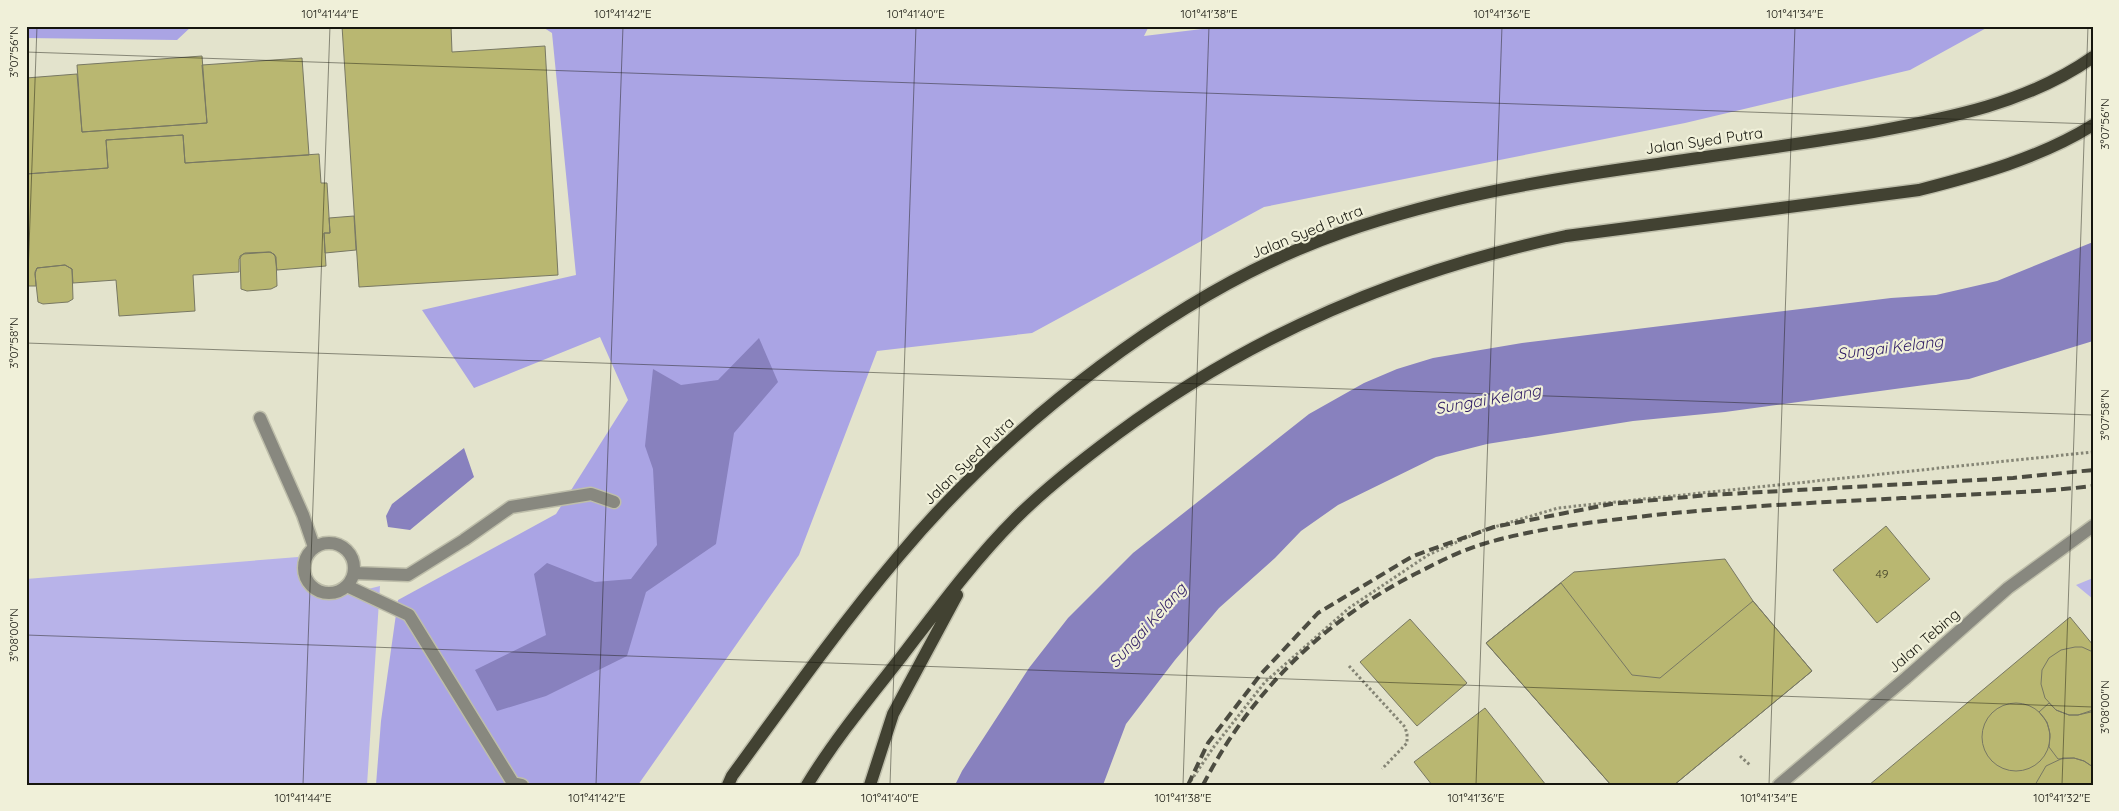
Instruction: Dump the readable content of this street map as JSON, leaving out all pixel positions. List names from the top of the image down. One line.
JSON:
{"streets":{"main road":["Jalan Syed Putra"],"street":["Jalan Tebing"]},"water":["Sungai Kelang"],"house_numbers":["49"],"coordinates":["101°41'44\"E","101°41'42\"E","101°41'40\"E","101°41'38\"E","101°41'36\"E","101°41'34\"E","3°07'56\"N","3°07'58\"N","3°08'00\"N","101°41'32\"E"]}
